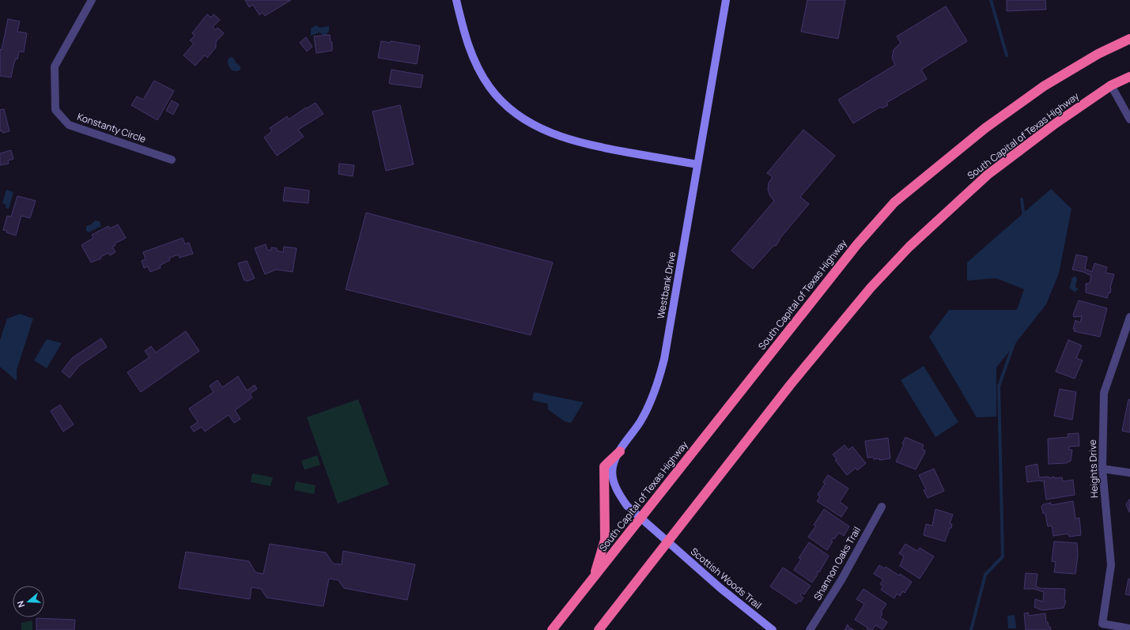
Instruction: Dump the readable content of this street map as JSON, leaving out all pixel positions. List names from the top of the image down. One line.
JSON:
{"streets":{"highway":["South Capital of Texas Highway"],"street":["Konstanty Circle","Westbank Drive","Heights Drive","Shannon Oaks Trail","Scottish Woods Trail"]},"crossings":[["South Capital of Texas Highway","Westbank Drive"],["South Capital of Texas Highway","Scottish Woods Trail"],["Westbank Drive","Scottish Woods Trail"]],"north":"left"}
